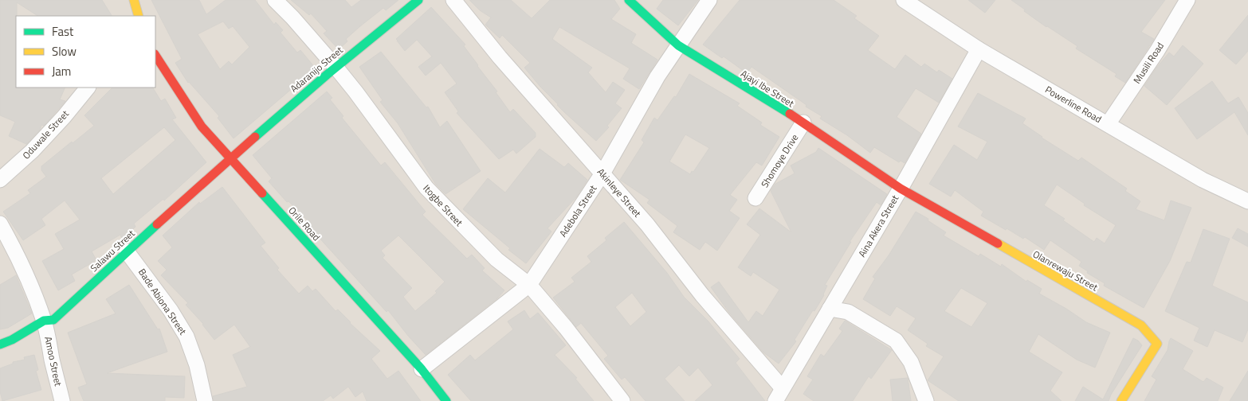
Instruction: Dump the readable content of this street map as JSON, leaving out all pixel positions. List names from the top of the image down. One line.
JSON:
{"streets":{"street":["Musili Road","Adaranijo Street","Ajayi Ibe Street","Powerline Road","Oduwale Street","Shomoye Drive","Akinleye Street","Itogbe Street","Adebola Street","Orile Road","Aina Akera Street","Salawu Street","Olanrewaju Street","Bade Abiona Street","Amoo Street"]},"crossings":[["Musili Road","Powerline Road"],["Adaranijo Street","Itogbe Street"],["Adaranijo Street","Orile Road"],["Adaranijo Street","Salawu Street"],["Ajayi Ibe Street","Shomoye Drive"],["Ajayi Ibe Street","Adebola Street"],["Ajayi Ibe Street","Aina Akera Street"],["Ajayi Ibe Street","Olanrewaju Street"],["Powerline Road","Aina Akera Street"],["Akinleye Street","Adebola Street"],["Akinleye Street","Aina Akera Street"],["Itogbe Street","Adebola Street"],["Adebola Street","Orile Road"],["Orile Road","Salawu Street"],["Aina Akera Street","Olanrewaju Street"],["Salawu Street","Bade Abiona Street"],["Salawu Street","Amoo Street"]],"legend":["Fast","Slow","Jam"]}
